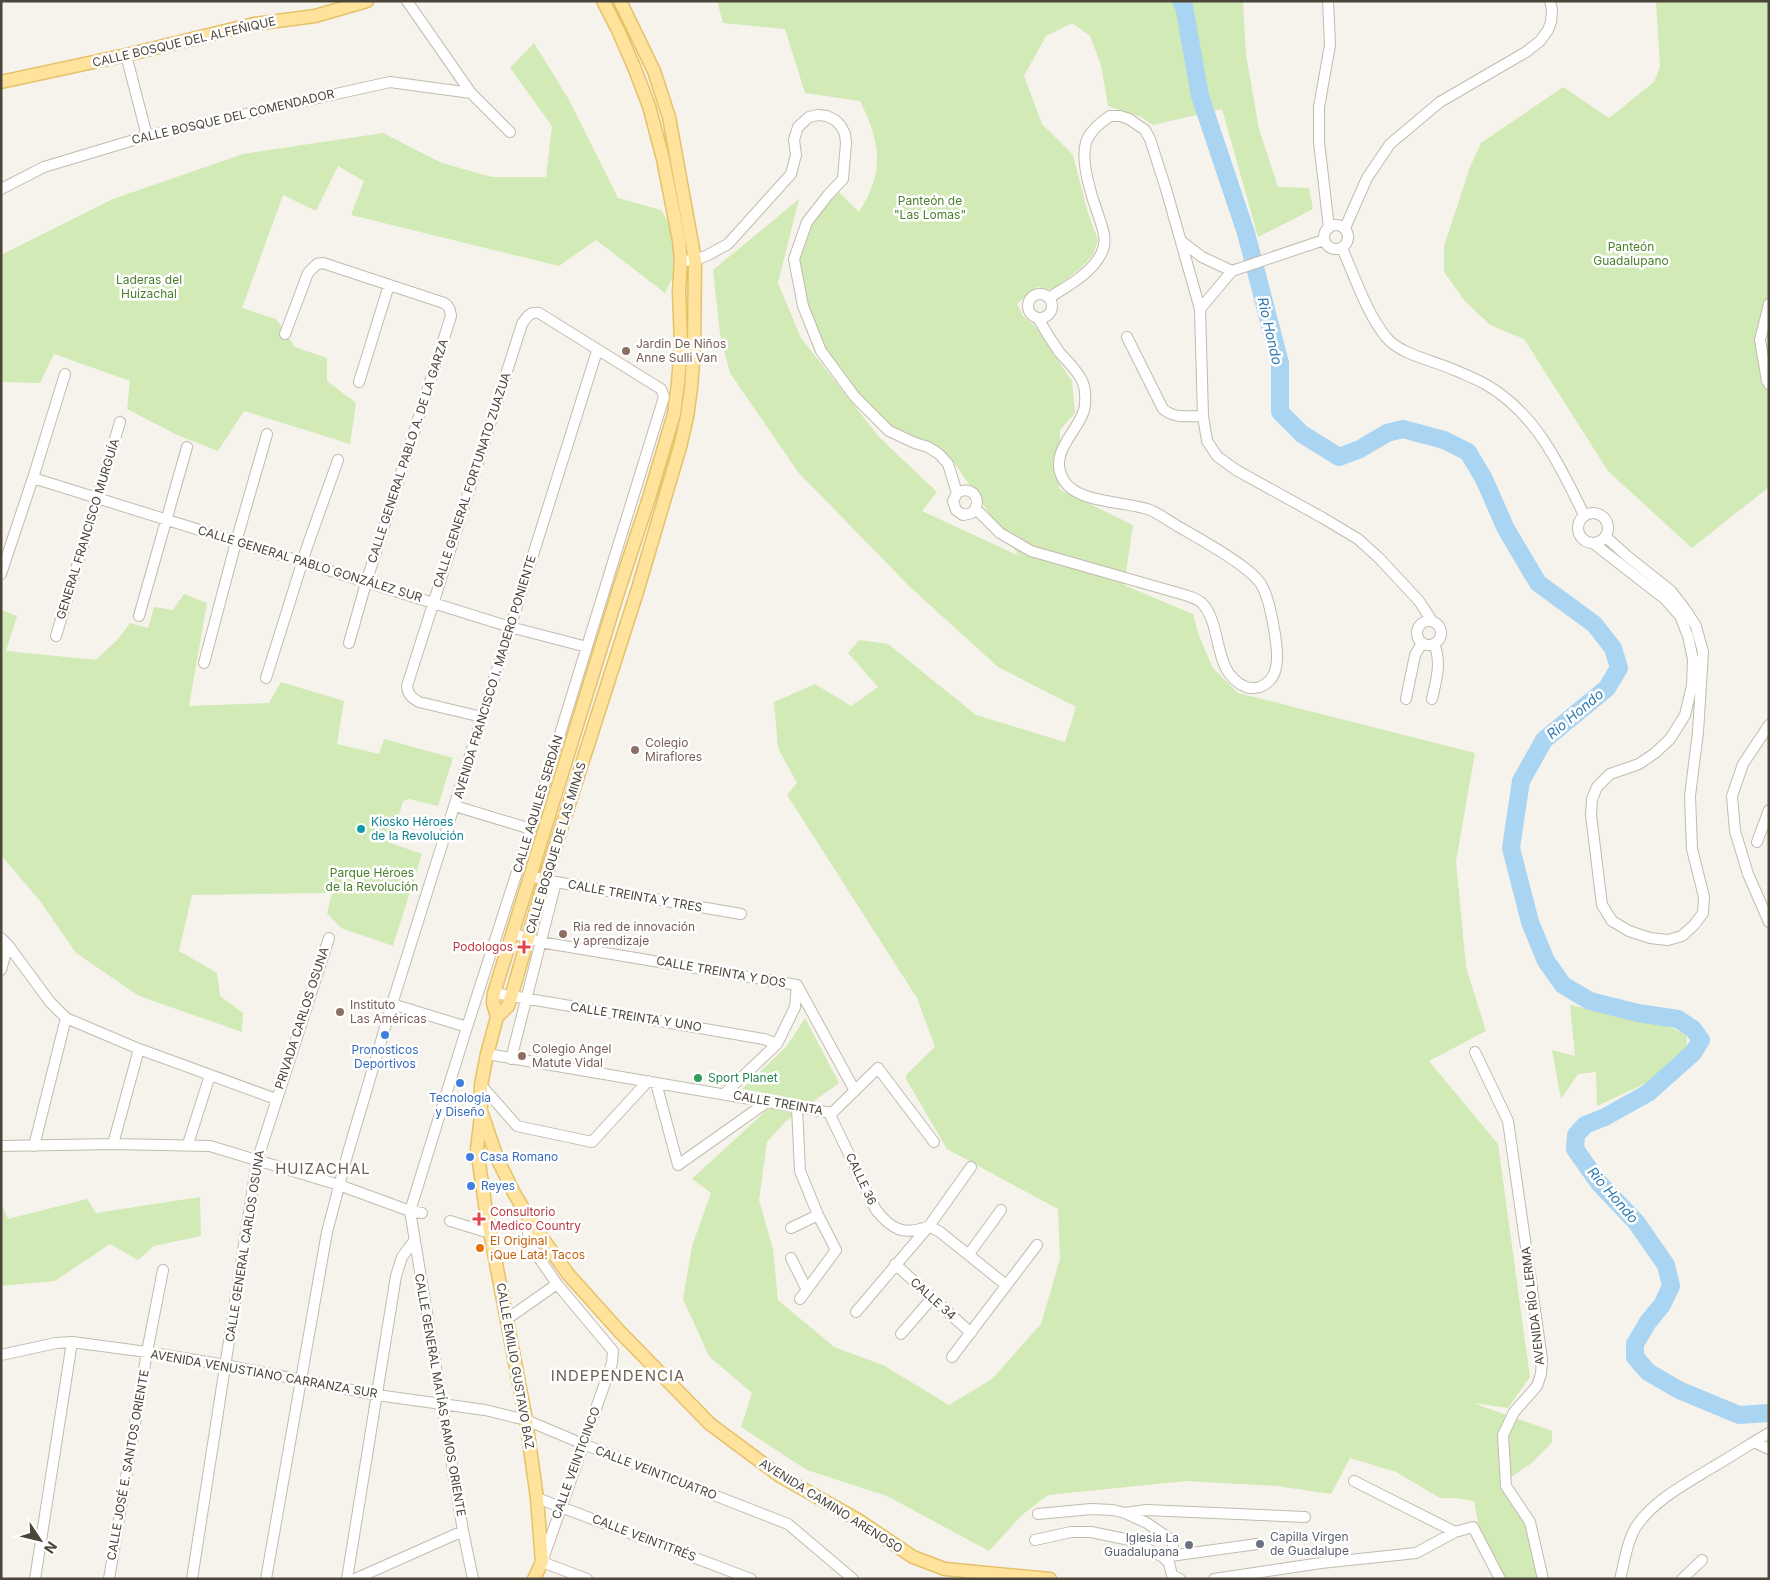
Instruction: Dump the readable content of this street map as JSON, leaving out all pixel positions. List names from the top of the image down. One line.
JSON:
{"streets":{"main road":["CALLE BOSQUE DEL ALFEÑIQUE","CALLE BOSQUE DE LAS MINAS","CALLE EMILIO GUSTAVO BAZ","CALLE VEINTICINCO","AVENIDA CAMINO ARENOSO"],"street":["CALLE BOSQUE DEL COMENDADOR","CALLE GENERAL PABLO A. DE LA GARZA","CALLE GENERAL FORTUNATO ZUAZUA","GENERAL FRANCISCO MURGUÍA","CALLE GENERAL PABLO GONZÁLEZ SUR","AVENIDA FRANCISCO I. MADERO PONIENTE","CALLE AQUILES SERDÁN","CALLE TREINTA Y TRES","CALLE TREINTA Y DOS","CALLE TREINTA Y UNO","PRIVADA CARLOS OSUNA","CALLE TREINTA","CALLE 36","CALLE GENERAL CARLOS OSUNA","CALLE 34","AVENIDA RÍO LERMA","AVENIDA VENUSTIANO CARRANZA SUR","CALLE GENERAL MATÍAS RAMOS ORIENTE","CALLE JOSÉ E. SANTOS ORIENTE","CALLE VEINTICUATRO","CALLE VEINTITRÉS"]},"crossings":[["CALLE GENERAL PABLO A. DE LA GARZA","CALLE GENERAL PABLO GONZÁLEZ SUR"],["CALLE GENERAL FORTUNATO ZUAZUA","CALLE GENERAL PABLO GONZÁLEZ SUR"],["CALLE GENERAL FORTUNATO ZUAZUA","AVENIDA FRANCISCO I. MADERO PONIENTE"],["CALLE GENERAL FORTUNATO ZUAZUA","CALLE AQUILES SERDÁN"],["GENERAL FRANCISCO MURGUÍA","CALLE GENERAL PABLO GONZÁLEZ SUR"],["CALLE GENERAL PABLO GONZÁLEZ SUR","AVENIDA FRANCISCO I. MADERO PONIENTE"],["CALLE GENERAL PABLO GONZÁLEZ SUR","CALLE AQUILES SERDÁN"],["AVENIDA FRANCISCO I. MADERO PONIENTE","CALLE AQUILES SERDÁN"],["AVENIDA FRANCISCO I. MADERO PONIENTE","AVENIDA VENUSTIANO CARRANZA SUR"],["CALLE AQUILES SERDÁN","CALLE GENERAL MATÍAS RAMOS ORIENTE"],["CALLE BOSQUE DE LAS MINAS","CALLE TREINTA Y TRES"],["CALLE BOSQUE DE LAS MINAS","CALLE TREINTA Y DOS"],["CALLE BOSQUE DE LAS MINAS","CALLE TREINTA Y UNO"],["CALLE BOSQUE DE LAS MINAS","AVENIDA CAMINO ARENOSO"],["CALLE TREINTA Y DOS","CALLE TREINTA Y UNO"],["CALLE TREINTA Y DOS","CALLE TREINTA"],["PRIVADA CARLOS OSUNA","CALLE GENERAL CARLOS OSUNA"],["CALLE TREINTA","CALLE 36"],["CALLE TREINTA","AVENIDA CAMINO ARENOSO"],["CALLE GENERAL CARLOS OSUNA","AVENIDA VENUSTIANO CARRANZA SUR"],["CALLE EMILIO GUSTAVO BAZ","AVENIDA VENUSTIANO CARRANZA SUR"],["CALLE EMILIO GUSTAVO BAZ","CALLE VEINTICINCO"],["CALLE EMILIO GUSTAVO BAZ","CALLE VEINTICUATRO"],["CALLE EMILIO GUSTAVO BAZ","AVENIDA CAMINO ARENOSO"],["CALLE EMILIO GUSTAVO BAZ","CALLE VEINTITRÉS"],["AVENIDA VENUSTIANO CARRANZA SUR","CALLE GENERAL MATÍAS RAMOS ORIENTE"],["AVENIDA VENUSTIANO CARRANZA SUR","CALLE JOSÉ E. SANTOS ORIENTE"],["AVENIDA VENUSTIANO CARRANZA SUR","CALLE VEINTICUATRO"],["CALLE VEINTICINCO","CALLE VEINTICUATRO"],["CALLE VEINTICINCO","CALLE VEINTITRÉS"]],"districts":["HUIZACHAL","INDEPENDENCIA"],"water":["Rio Hondo"],"parks":["Panteón de \"Las Lomas\"","Panteón Guadalupano","Laderas del Huizachal","Parque Héroes de la Revolución"],"places":{"other":["Jardin De Niños Anne Sulli Van","Colegio Miraflores","Kiosko Héroes de la Revolución","Ria red de innovación y aprendizaje","Instituto Las Américas","Pronosticos Deportivos","Colegio Angel Matute Vidal","Sport Planet","Tecnologia y Diseño","Casa Romano","Reyes","El Original ¡Que Lata! Tacos","Capilla Virgen de Guadalupe","Iglesia La Guadalupana"],"health":["Podologos","Consultorio Medico Country"]},"north":"bottom right"}
